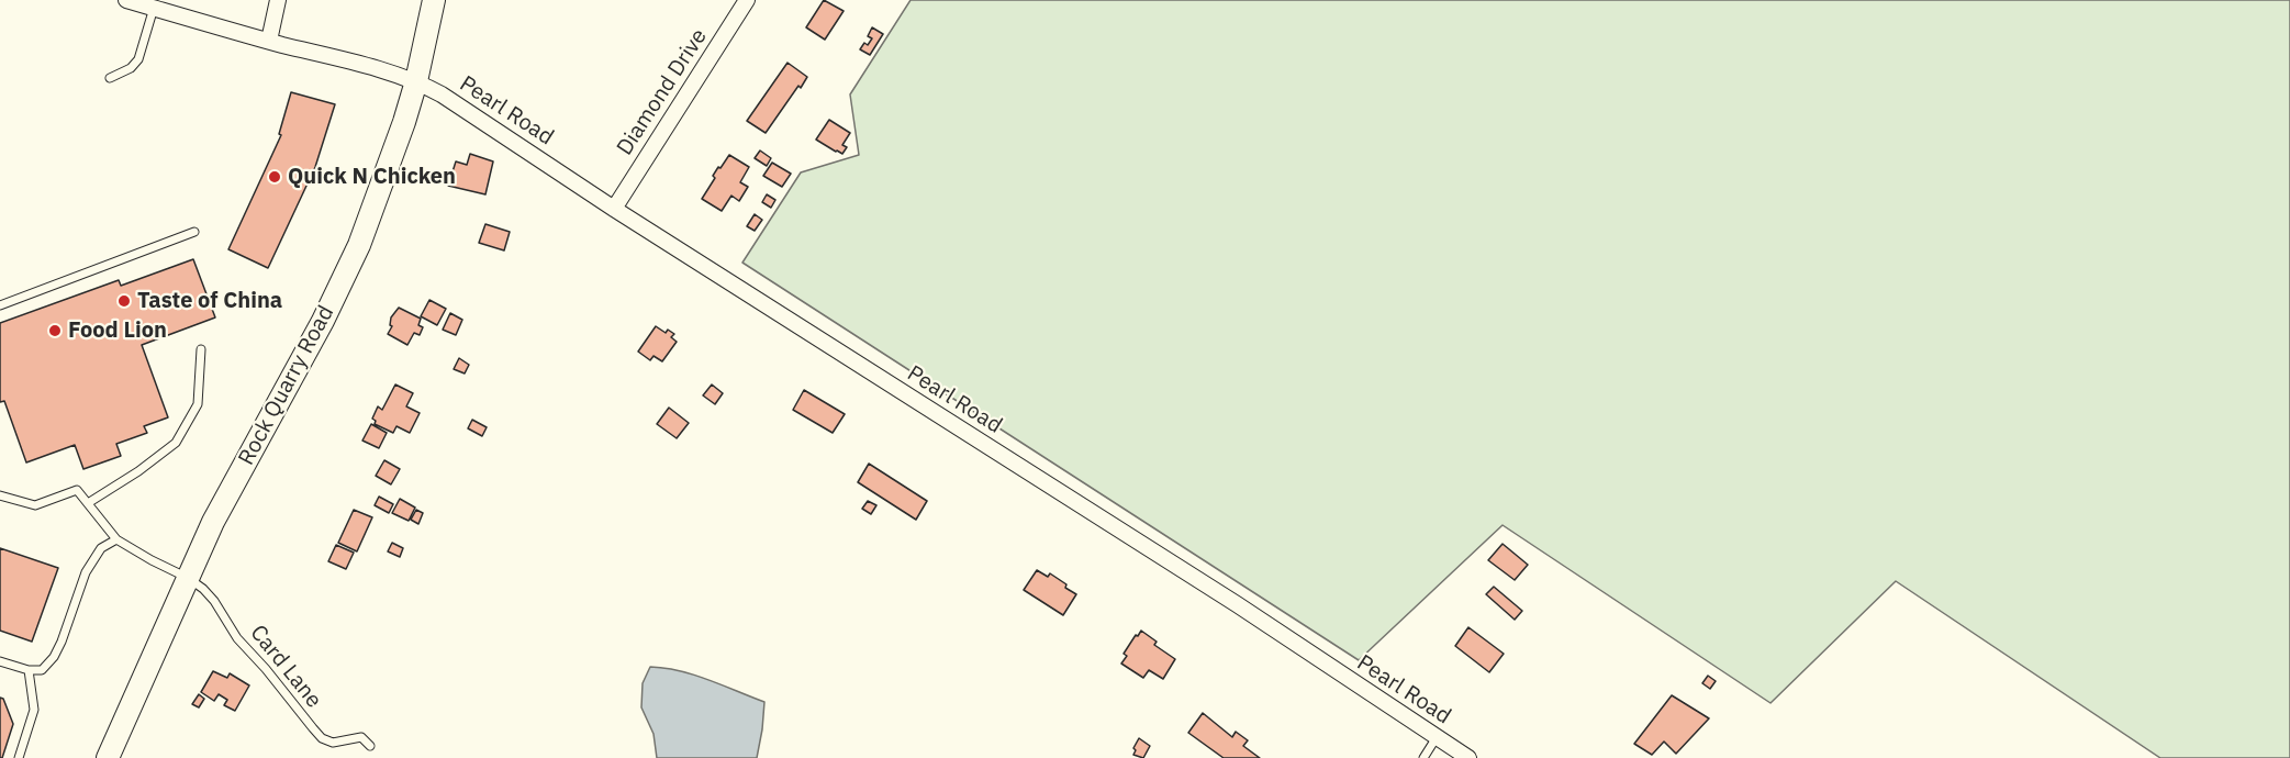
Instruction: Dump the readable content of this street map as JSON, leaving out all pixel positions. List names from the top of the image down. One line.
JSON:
{"streets":{"main road":["Rock Quarry Road"],"street":["Diamond Drive","Pearl Road"],"lane":["Card Lane"]},"crossings":[["Diamond Drive","Pearl Road"],["Pearl Road","Rock Quarry Road"],["Rock Quarry Road","Card Lane"]],"places":["Quick N Chicken","Taste of China","Food Lion"]}
